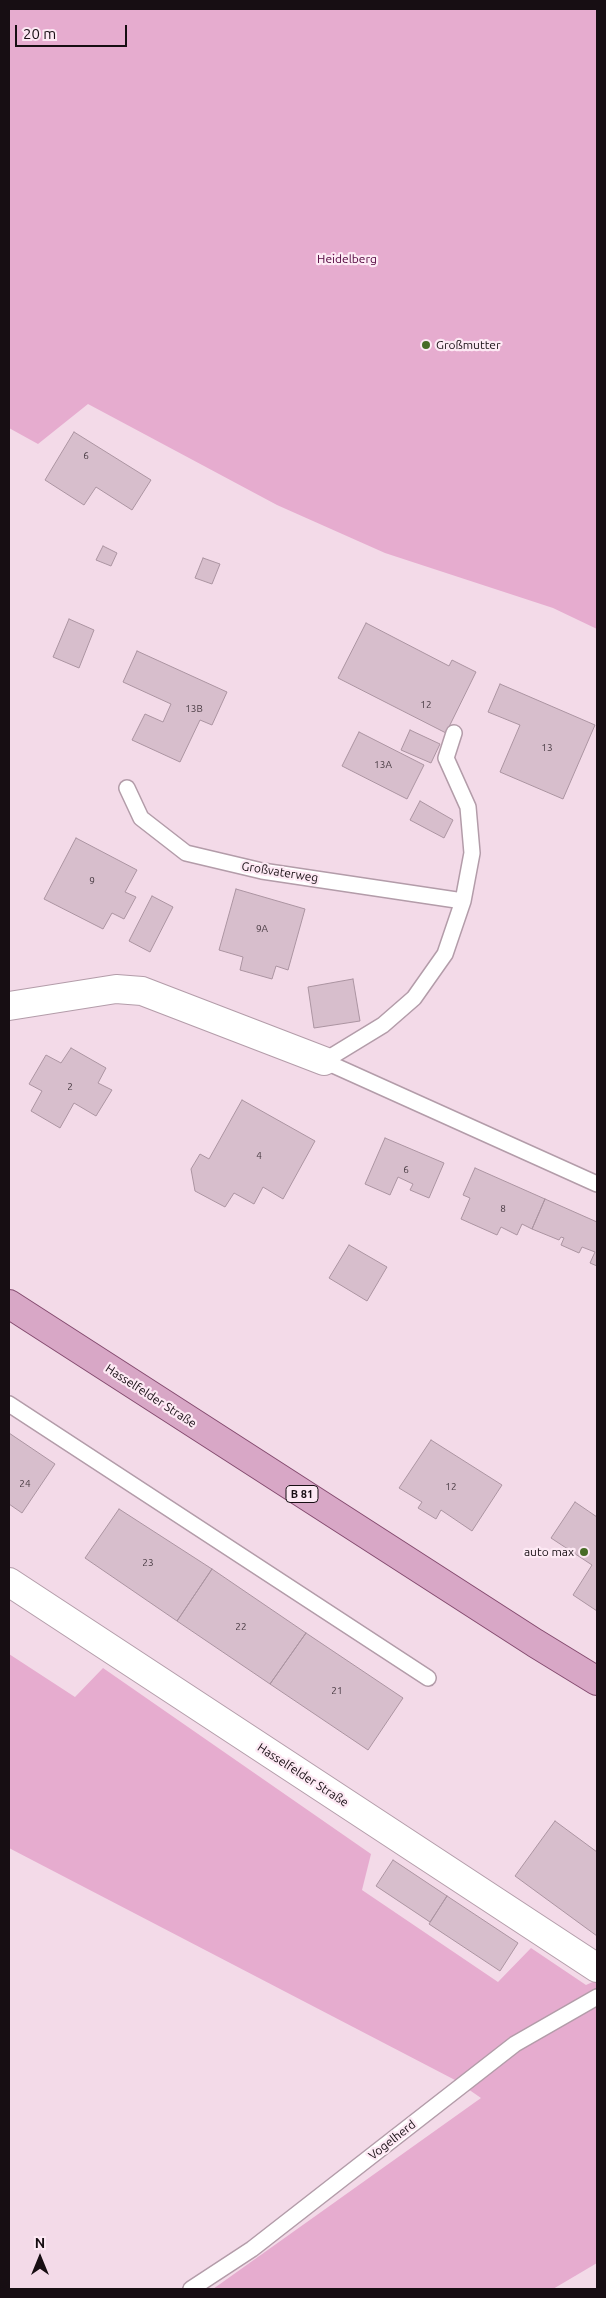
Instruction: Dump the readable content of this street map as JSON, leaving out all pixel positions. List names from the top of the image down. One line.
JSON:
{"streets":{"main road":["Hasselfelder Straße","B 81"],"lane":["Großvaterweg","Vogelherd"]},"parks":["Heidelberg"],"places":["Großmutter","auto max"],"house_numbers":["6","12","13B","13","13A","9","9A","2","4","6","8","24","12","23","22","21"],"scale_bar":"20 m","north":"top"}
